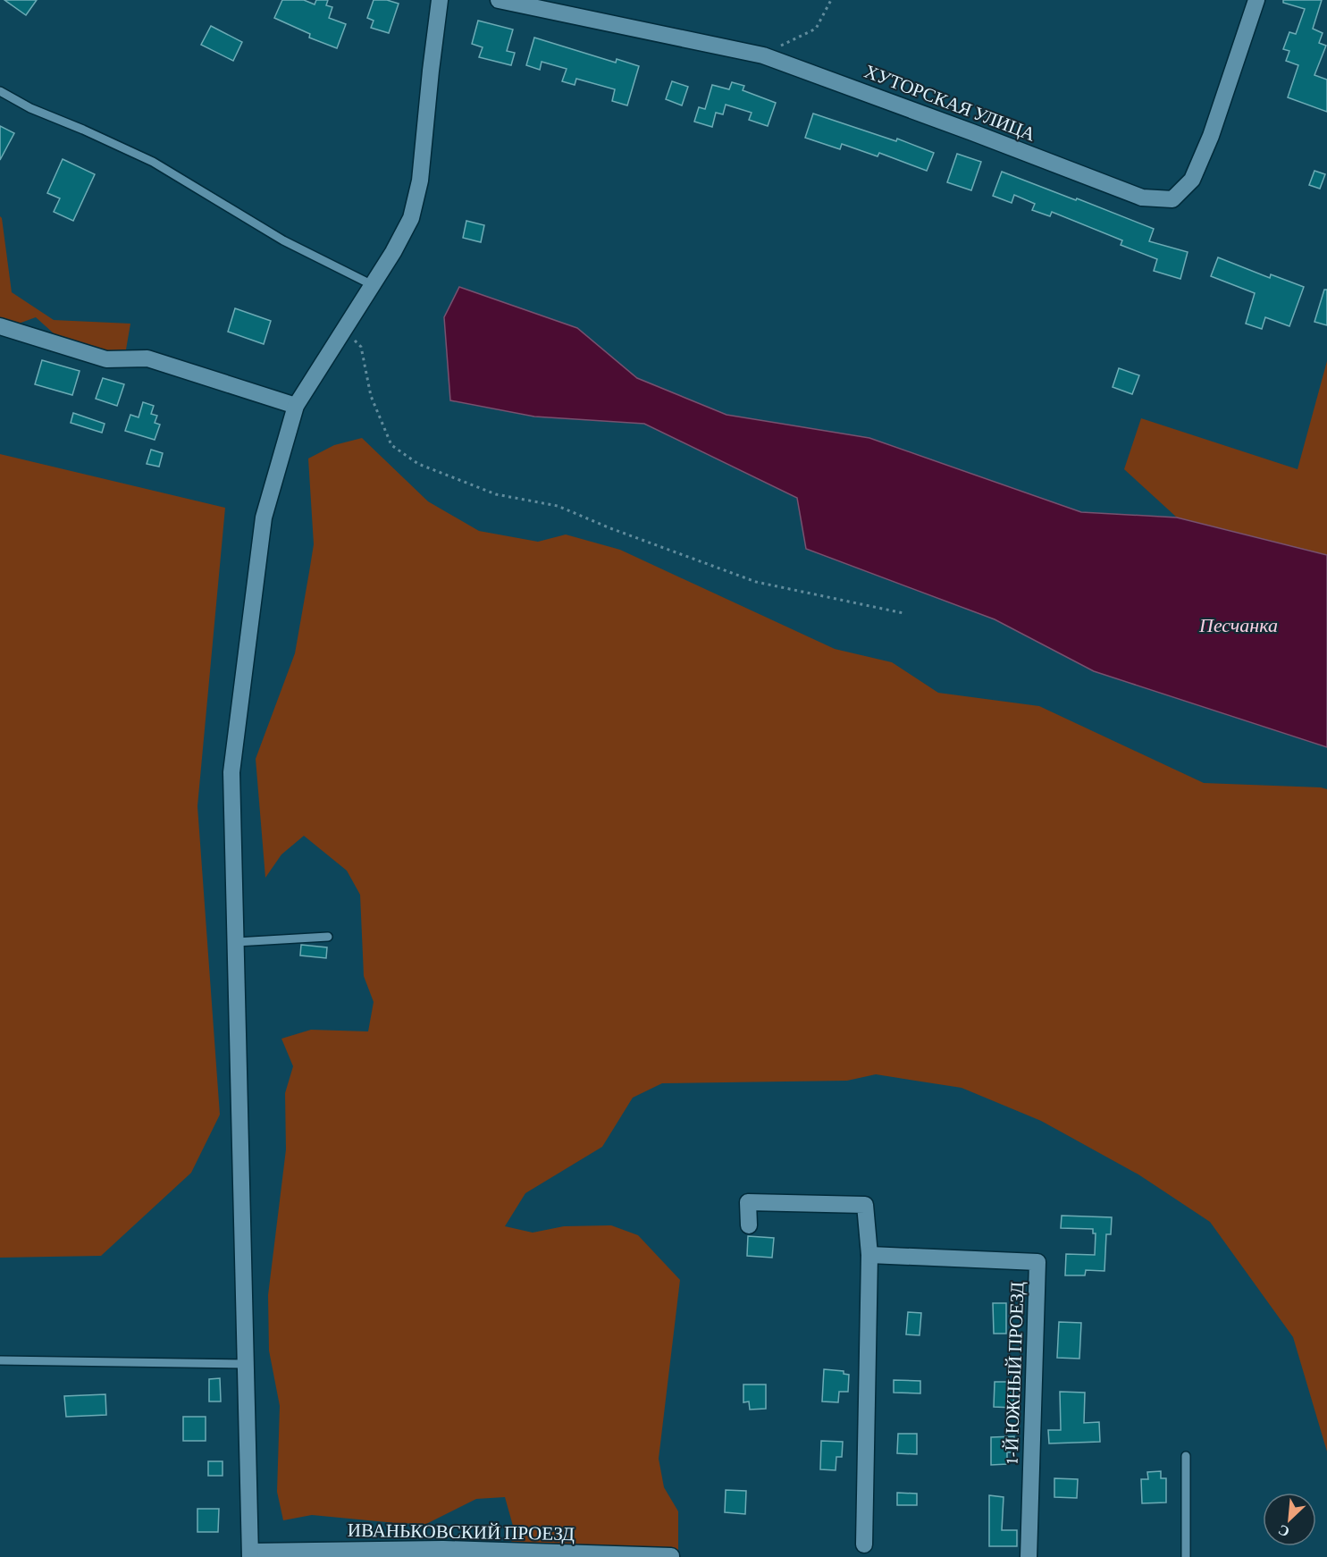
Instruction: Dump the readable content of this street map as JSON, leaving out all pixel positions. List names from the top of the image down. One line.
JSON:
{"streets":{"street":["ХУТОРСКАЯ УЛИЦА","1-Й ЮЖНЫЙ ПРОЕЗД","ИВАНЬКОВСКИЙ ПРОЕЗД"]},"water":["Песчанка"],"north":"bottom left"}
